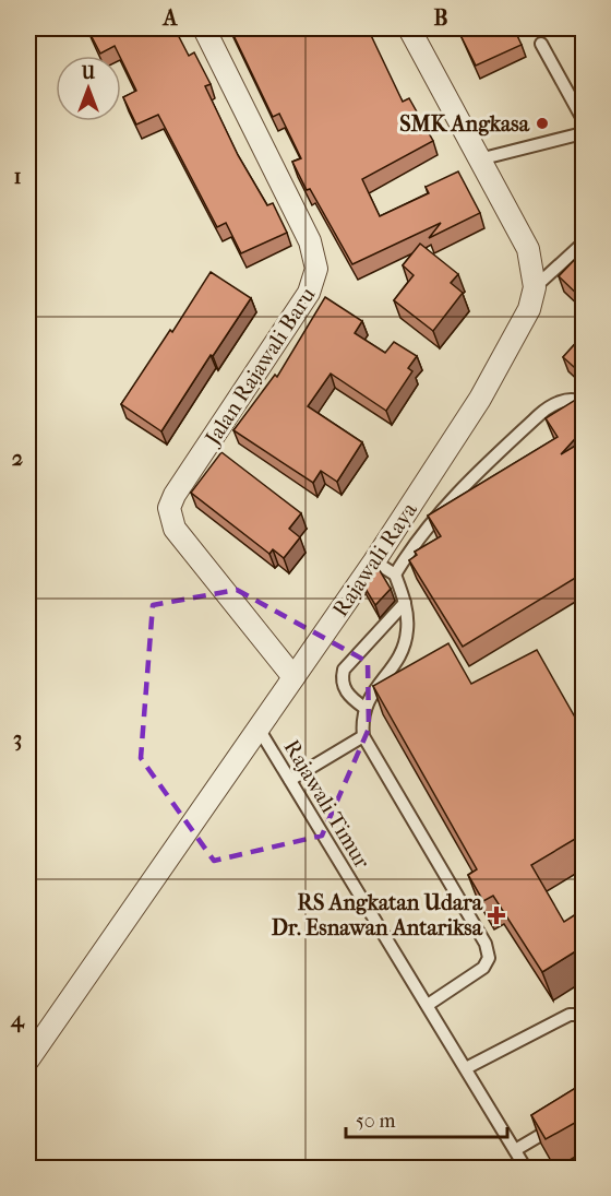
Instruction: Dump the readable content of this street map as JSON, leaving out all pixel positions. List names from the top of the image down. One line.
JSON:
{"streets":{"street":["Jalan Rajawali Baru","Rajawali Raya"],"lane":["Rajawali Timur"]},"crossings":[["Jalan Rajawali Baru","Rajawali Raya"],["Rajawali Raya","Rajawali Timur"]],"places":{"other":["SMK Angkasa"],"health":["RS Angkatan Udara Dr. Esnawan Antariksa"]},"scale_bar":"50 m","north":"top","grid":{"columns":["A","B"],"rows":["1","2","3","4"]}}
